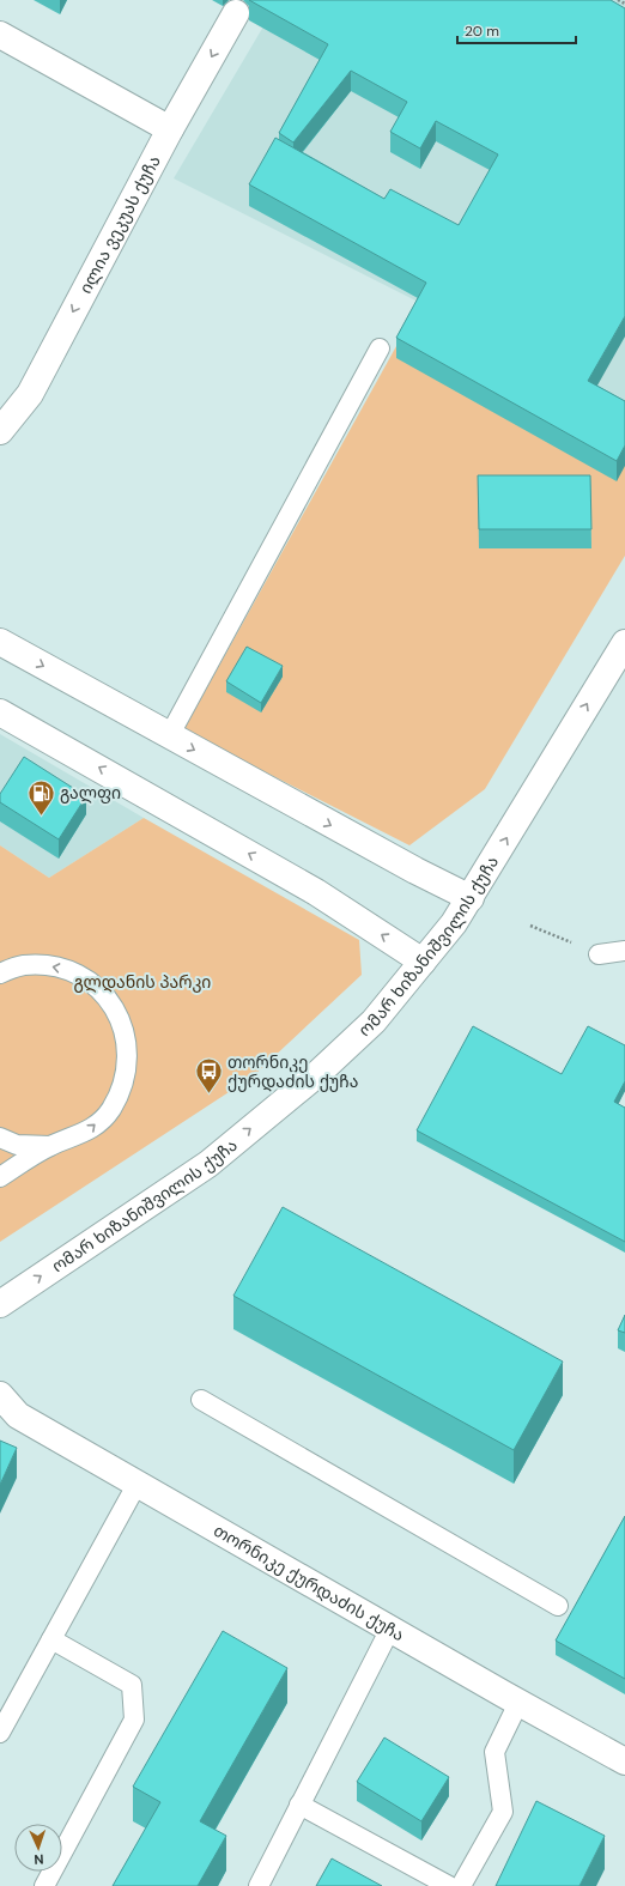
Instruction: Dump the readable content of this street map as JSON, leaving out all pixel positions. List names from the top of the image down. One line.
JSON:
{"streets":{"street":["ილია ვეკუას ქუჩა","ომარ ხიზანიშვილის ქუჩა","თორნიკე ქურდაძის ქუჩა"]},"one_way":["ილია ვეკუას ქუჩა","ომარ ხიზანიშვილის ქუჩა"],"parks":["გლდანის პარკი"],"places":{"fuel station":["გალფი"],"bus stop":["თორნიკე ქურდაძის ქუჩა"]},"scale_bar":"20 m","north":"bottom"}
